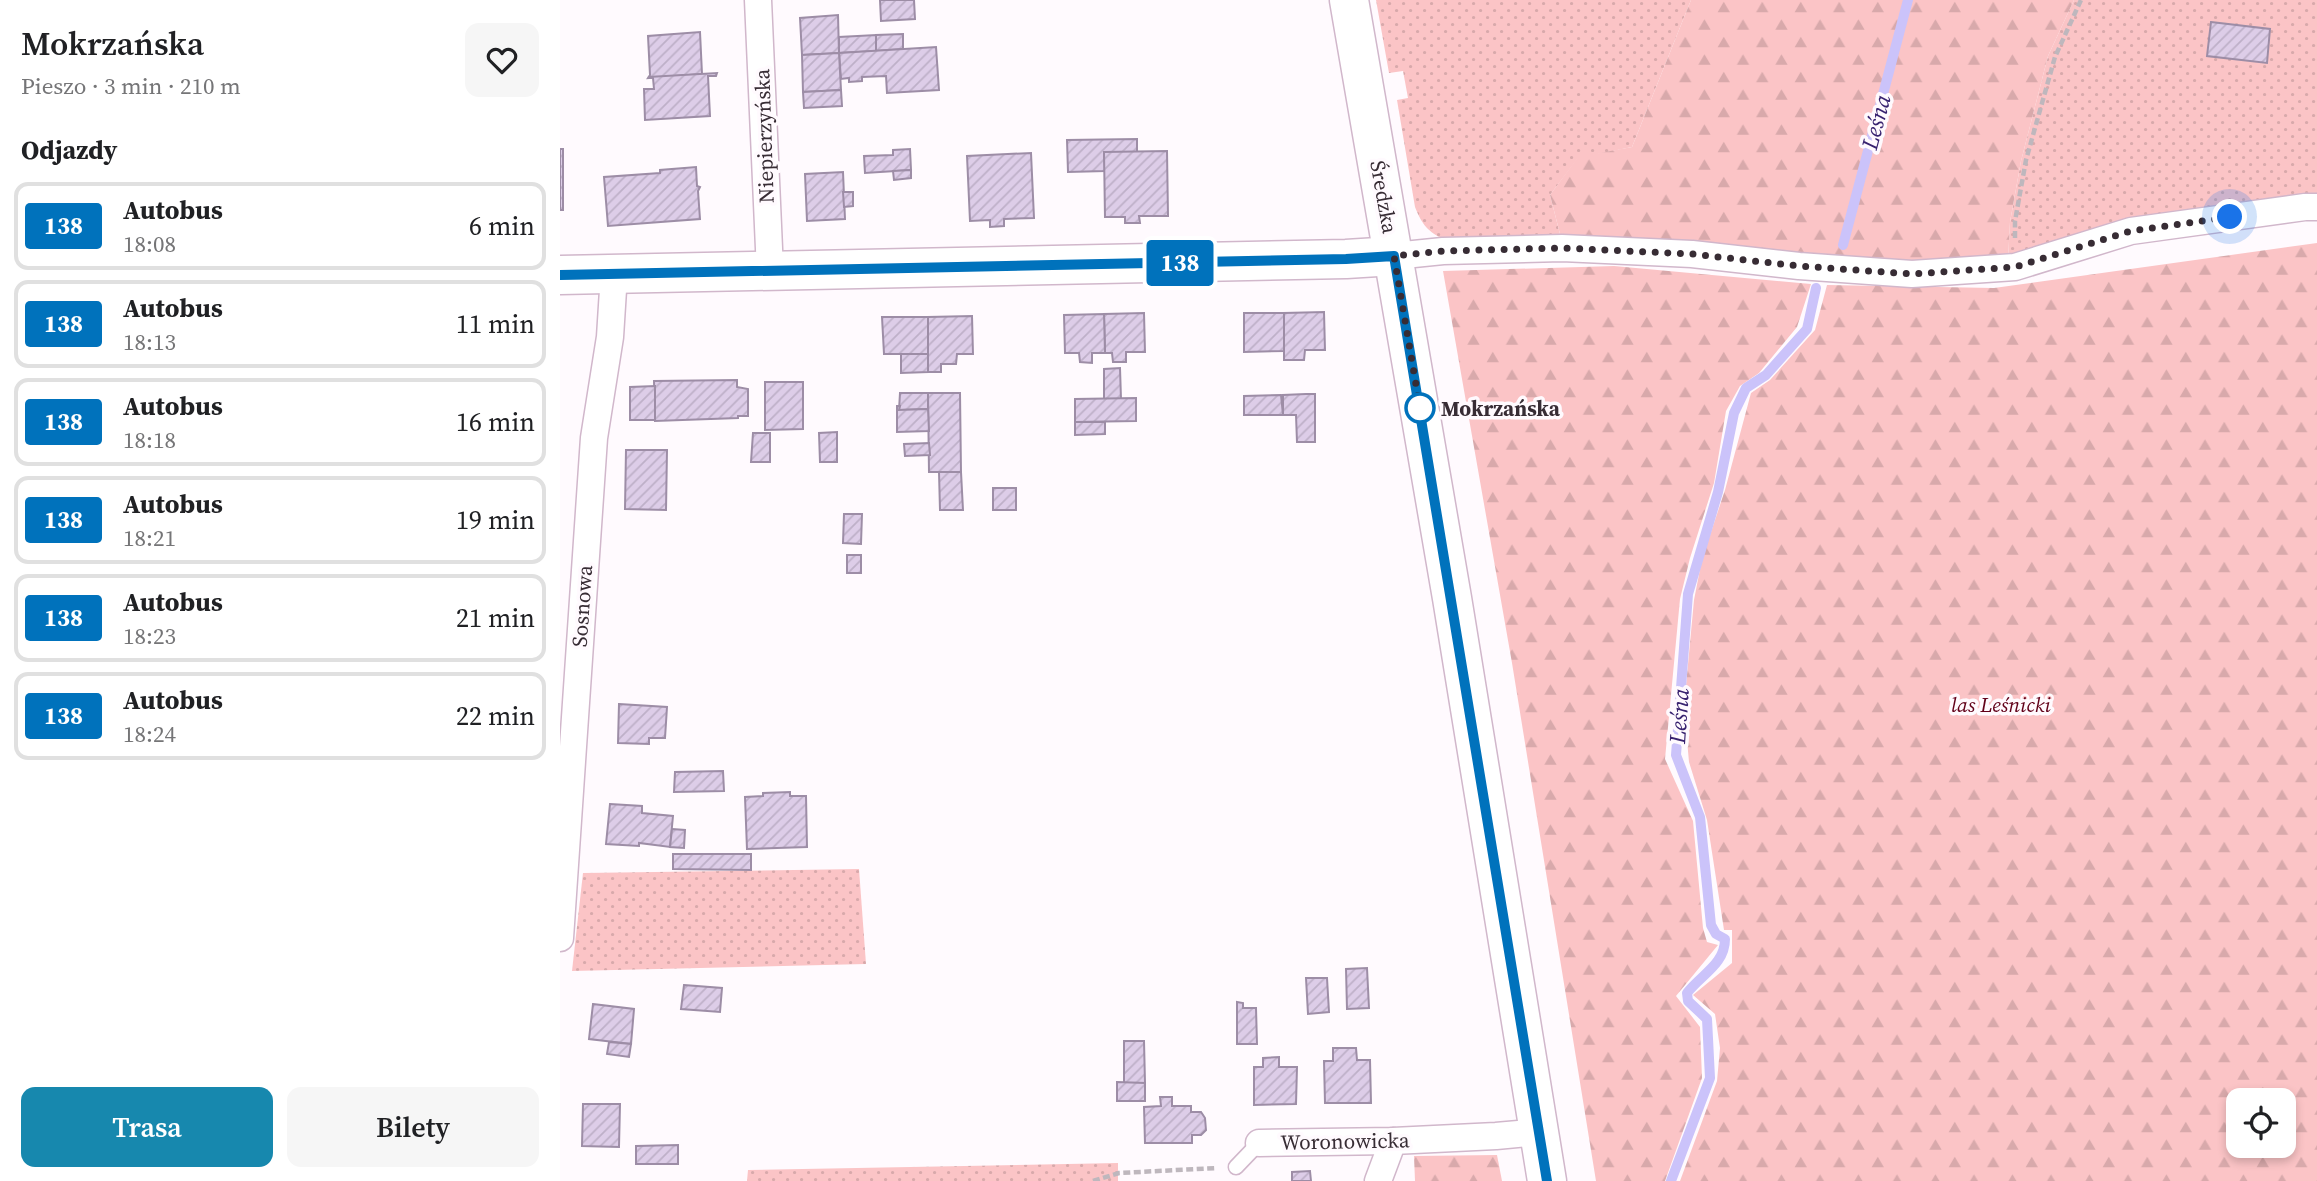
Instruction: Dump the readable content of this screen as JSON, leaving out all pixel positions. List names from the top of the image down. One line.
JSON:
{"streets":{"main road":["Średzka"],"street":["Niepierzyńska","Sosnowa","Woronowicka"]},"crossings":[["Średzka","Woronowicka"]],"water":["Leśna"],"parks":["las Leśnicki"],"places":["Mokrzańska"],"lines":["bus line 138"],"page":{"heading":[["Mokrzańska","Pieszo · 3 min · 210 m"],"Odjazdy"],"on_map":"138","list":[{"mark":"138","name":"Autobus","note":"18:08","value":"6 min"},{"mark":"138","name":"Autobus","note":"18:13","value":"11 min"},{"mark":"138","name":"Autobus","note":"18:18","value":"16 min"},{"mark":"138","name":"Autobus","note":"18:21","value":"19 min"},{"mark":"138","name":"Autobus","note":"18:23","value":"21 min"},{"mark":"138","name":"Autobus","note":"18:24","value":"22 min"}],"buttons":["Trasa","Bilety"]}}
